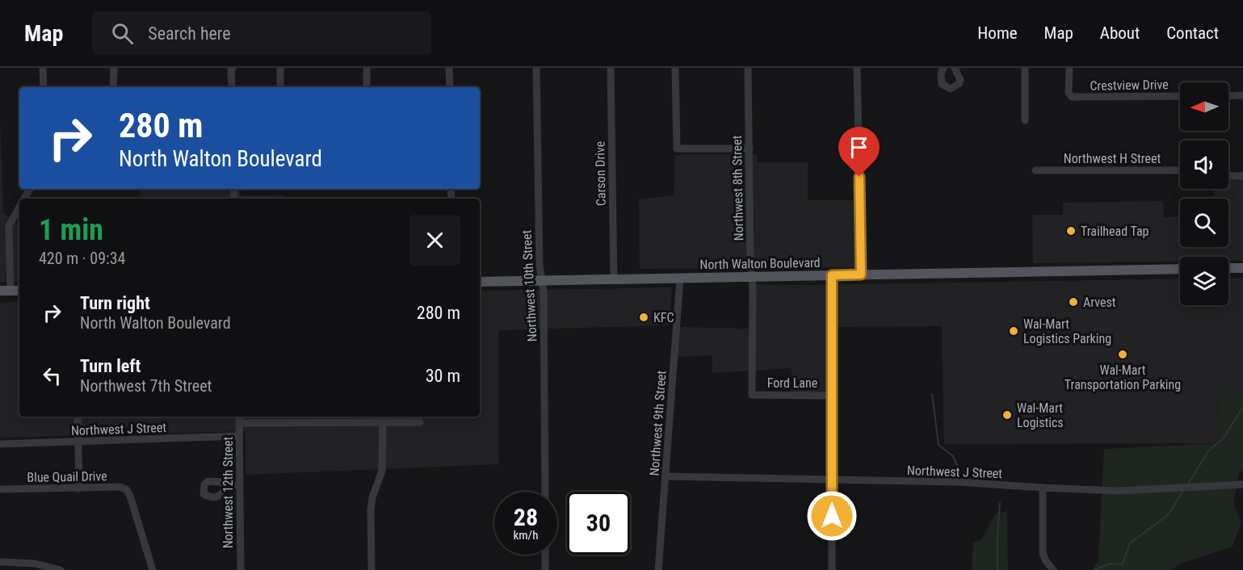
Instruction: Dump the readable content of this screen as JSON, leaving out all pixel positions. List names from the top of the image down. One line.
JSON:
{"streets":{"main road":["North Walton Boulevard"],"street":["Crestview Drive","Northwest H Street","Carson Drive","Northwest 8th Street","Northwest 10th Street","Ford Lane","Northwest 9th Street","Northwest J Street","Blue Quail Drive","Northwest 12th Street"]},"crossings":[["Carson Drive","North Walton Boulevard"],["Northwest 8th Street","North Walton Boulevard"],["Northwest 8th Street","Ford Lane"],["North Walton Boulevard","Northwest 10th Street"],["North Walton Boulevard","Northwest 9th Street"],["Northwest 9th Street","Northwest J Street"],["Northwest J Street","Northwest 12th Street"]],"places":["Trailhead Tap","Arvest","KFC","Wal-Mart Logistics Parking","Wal-Mart Transportation Parking","Wal-Mart Logistics"],"north":"left","page":{"header":"Map","search":"Search here","nav":["Home","Map","About","Contact"],"turn":["280 m","North Walton Boulevard"],"heading":["1 min","420 m · 09:34"],"list":[{"name":"Turn right","note":"North Walton Boulevard","value":"280 m"},{"name":"Turn left","note":"Northwest 7th Street","value":"30 m"}],"speed":"28 km/h","limit":"30"}}
